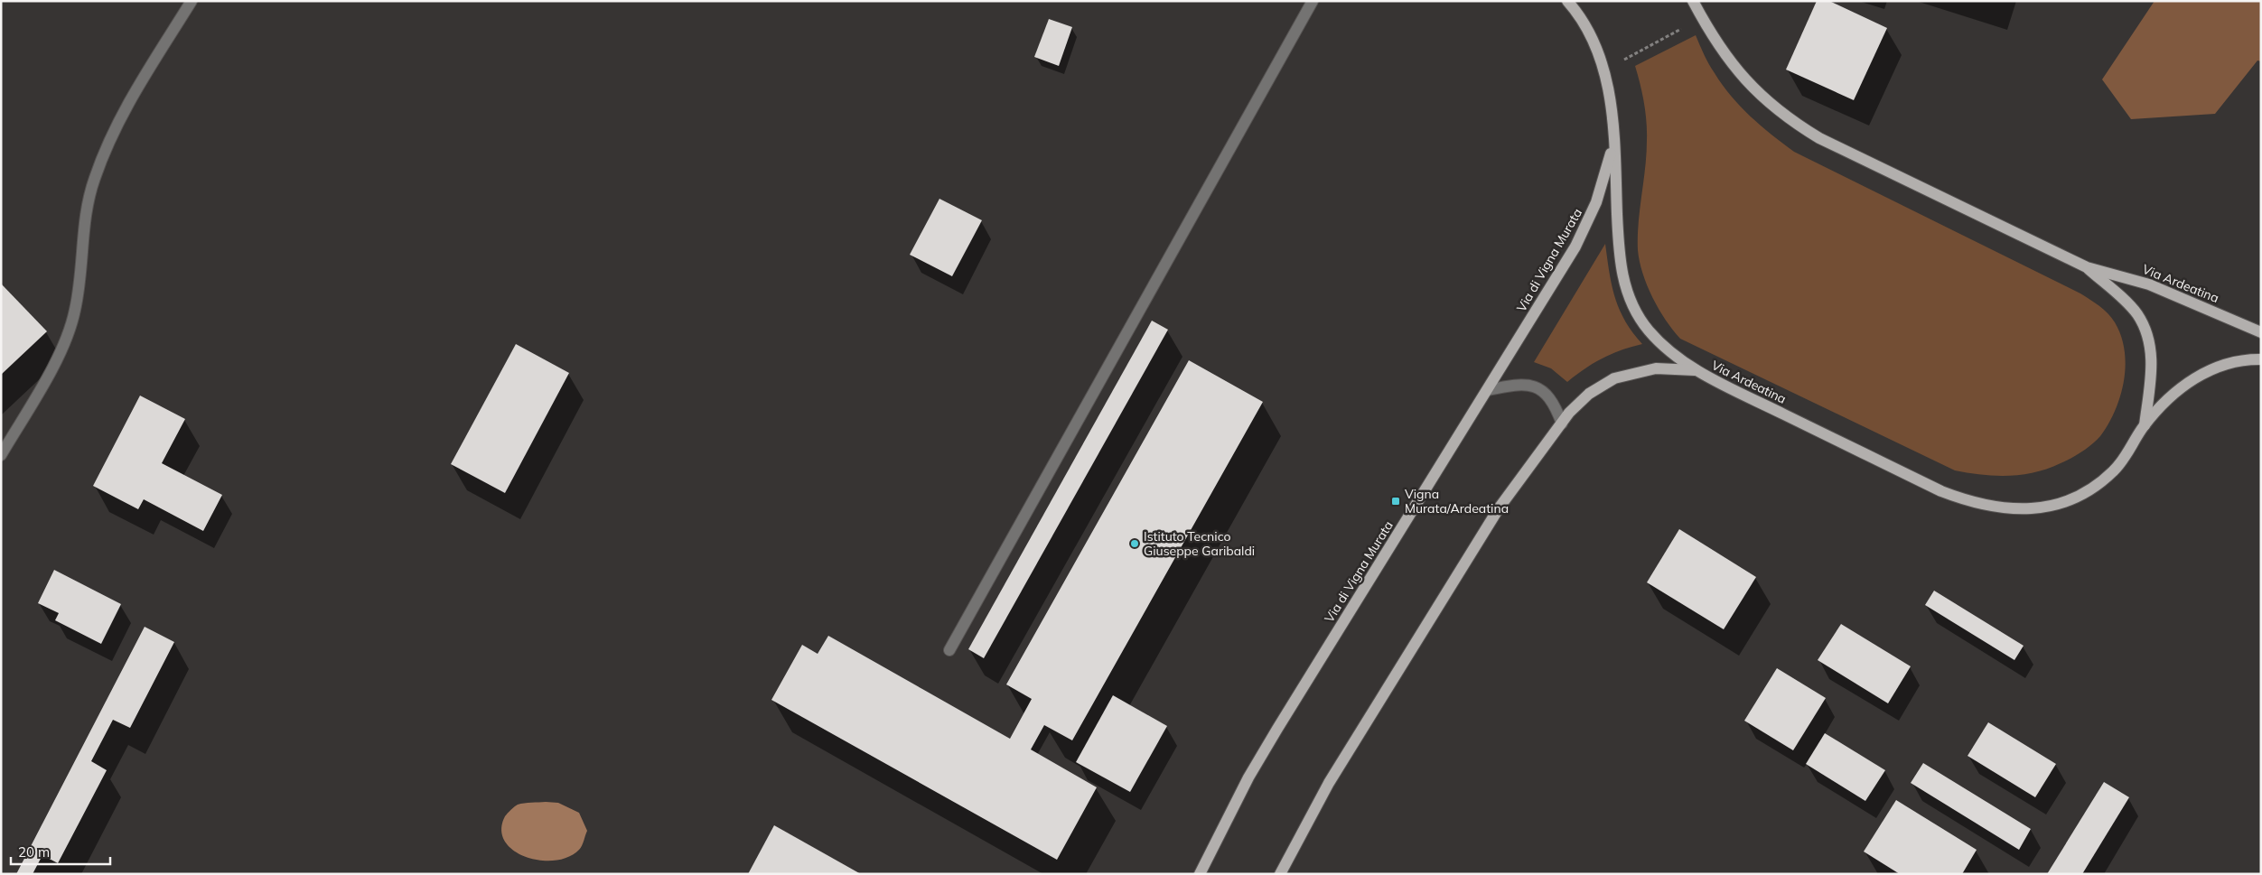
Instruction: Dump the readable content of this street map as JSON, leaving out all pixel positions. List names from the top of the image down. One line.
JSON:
{"streets":{"main road":["Via di Vigna Murata","Via Ardeatina"]},"crossings":[["Via di Vigna Murata","Via Ardeatina"]],"places":{"transit":["Vigna Murata/Ardeatina"],"other":["Istituto Tecnico Giuseppe Garibaldi"]},"scale_bar":"20 m"}
